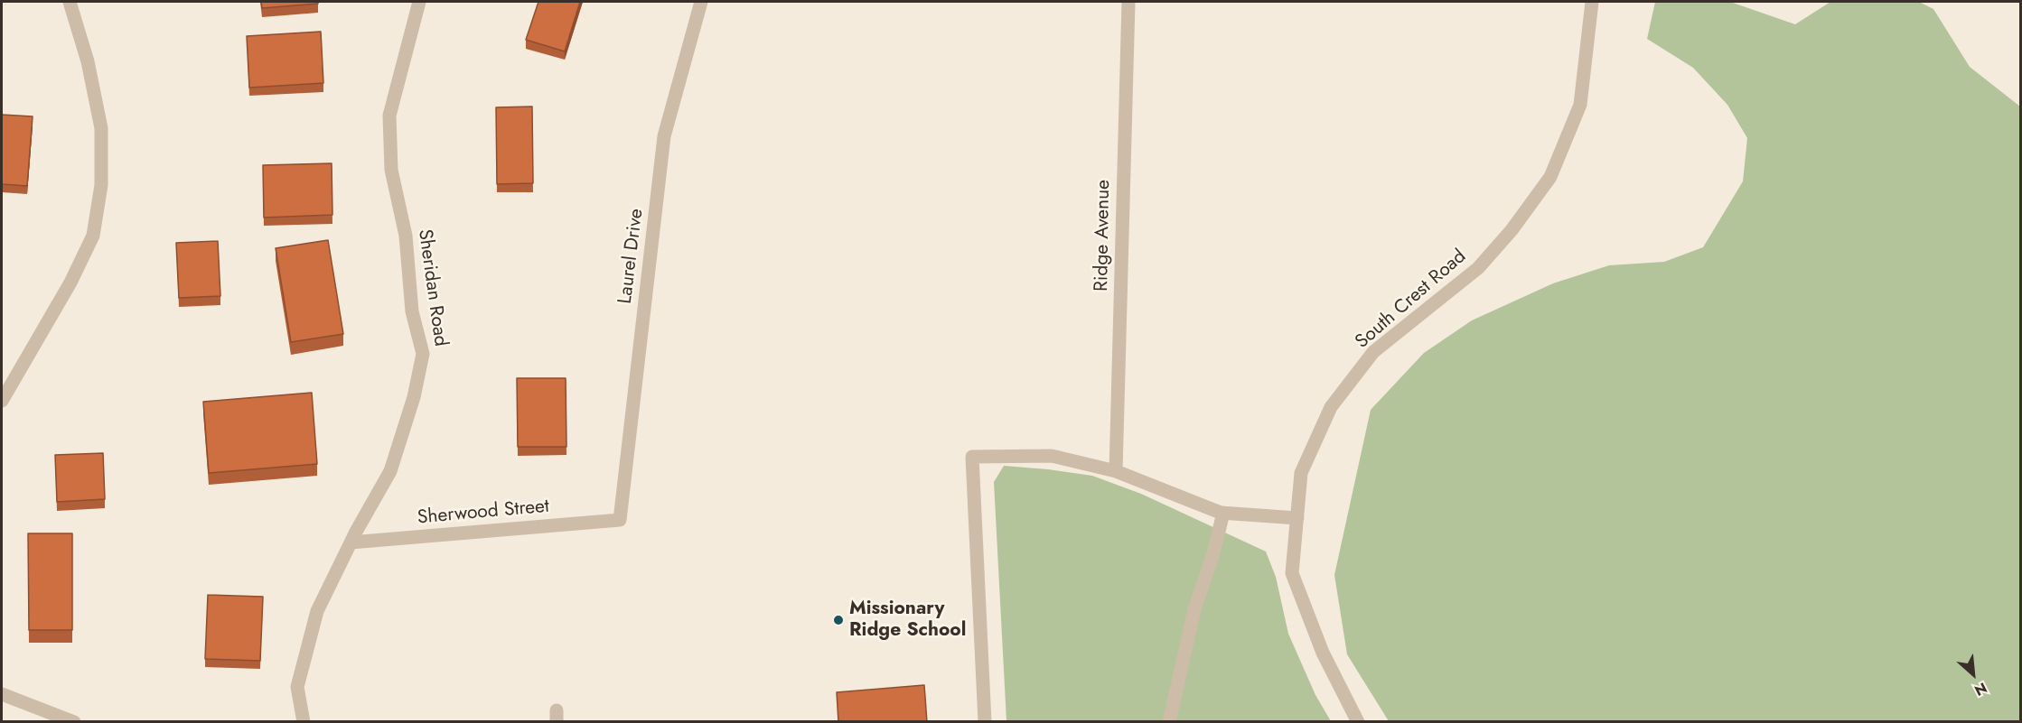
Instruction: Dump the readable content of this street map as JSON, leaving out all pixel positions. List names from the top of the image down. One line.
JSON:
{"streets":{"street":["Ridge Avenue","Laurel Drive","Sheridan Road","South Crest Road","Sherwood Street"]},"crossings":[["Laurel Drive","Sherwood Street"],["Sheridan Road","Sherwood Street"]],"places":["Missionary Ridge School"],"north":"bottom right"}
